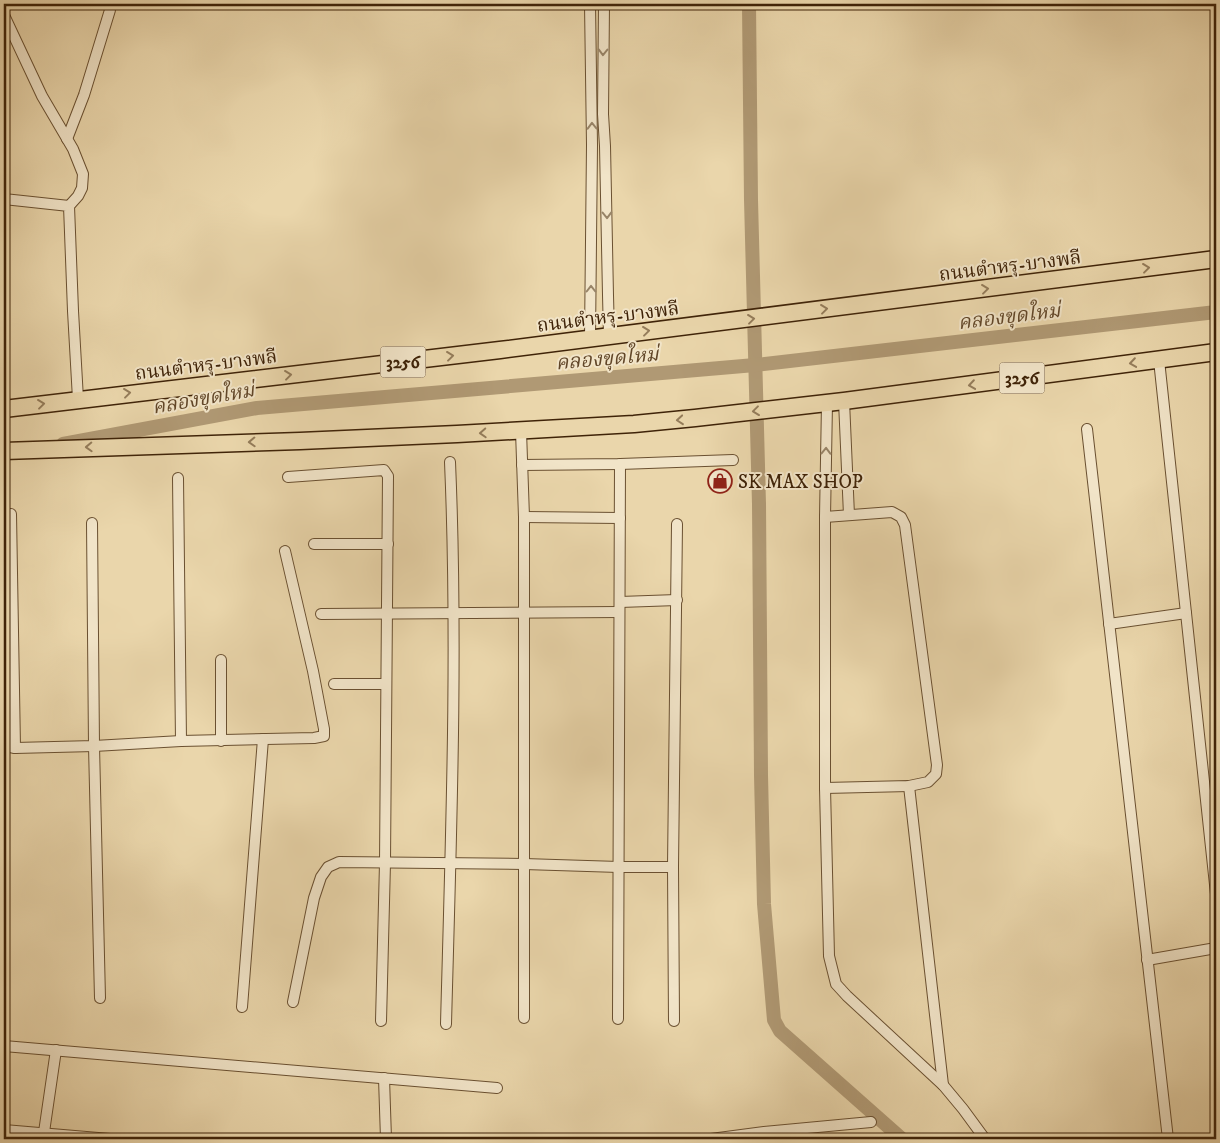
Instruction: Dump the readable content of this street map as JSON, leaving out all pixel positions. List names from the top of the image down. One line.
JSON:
{"streets":{"main road":["ถนนตำหรุ-บางพลี","3256"]},"water":["คลองขุดใหม่"],"places":{"shop":["SK MAX SHOP"]}}
